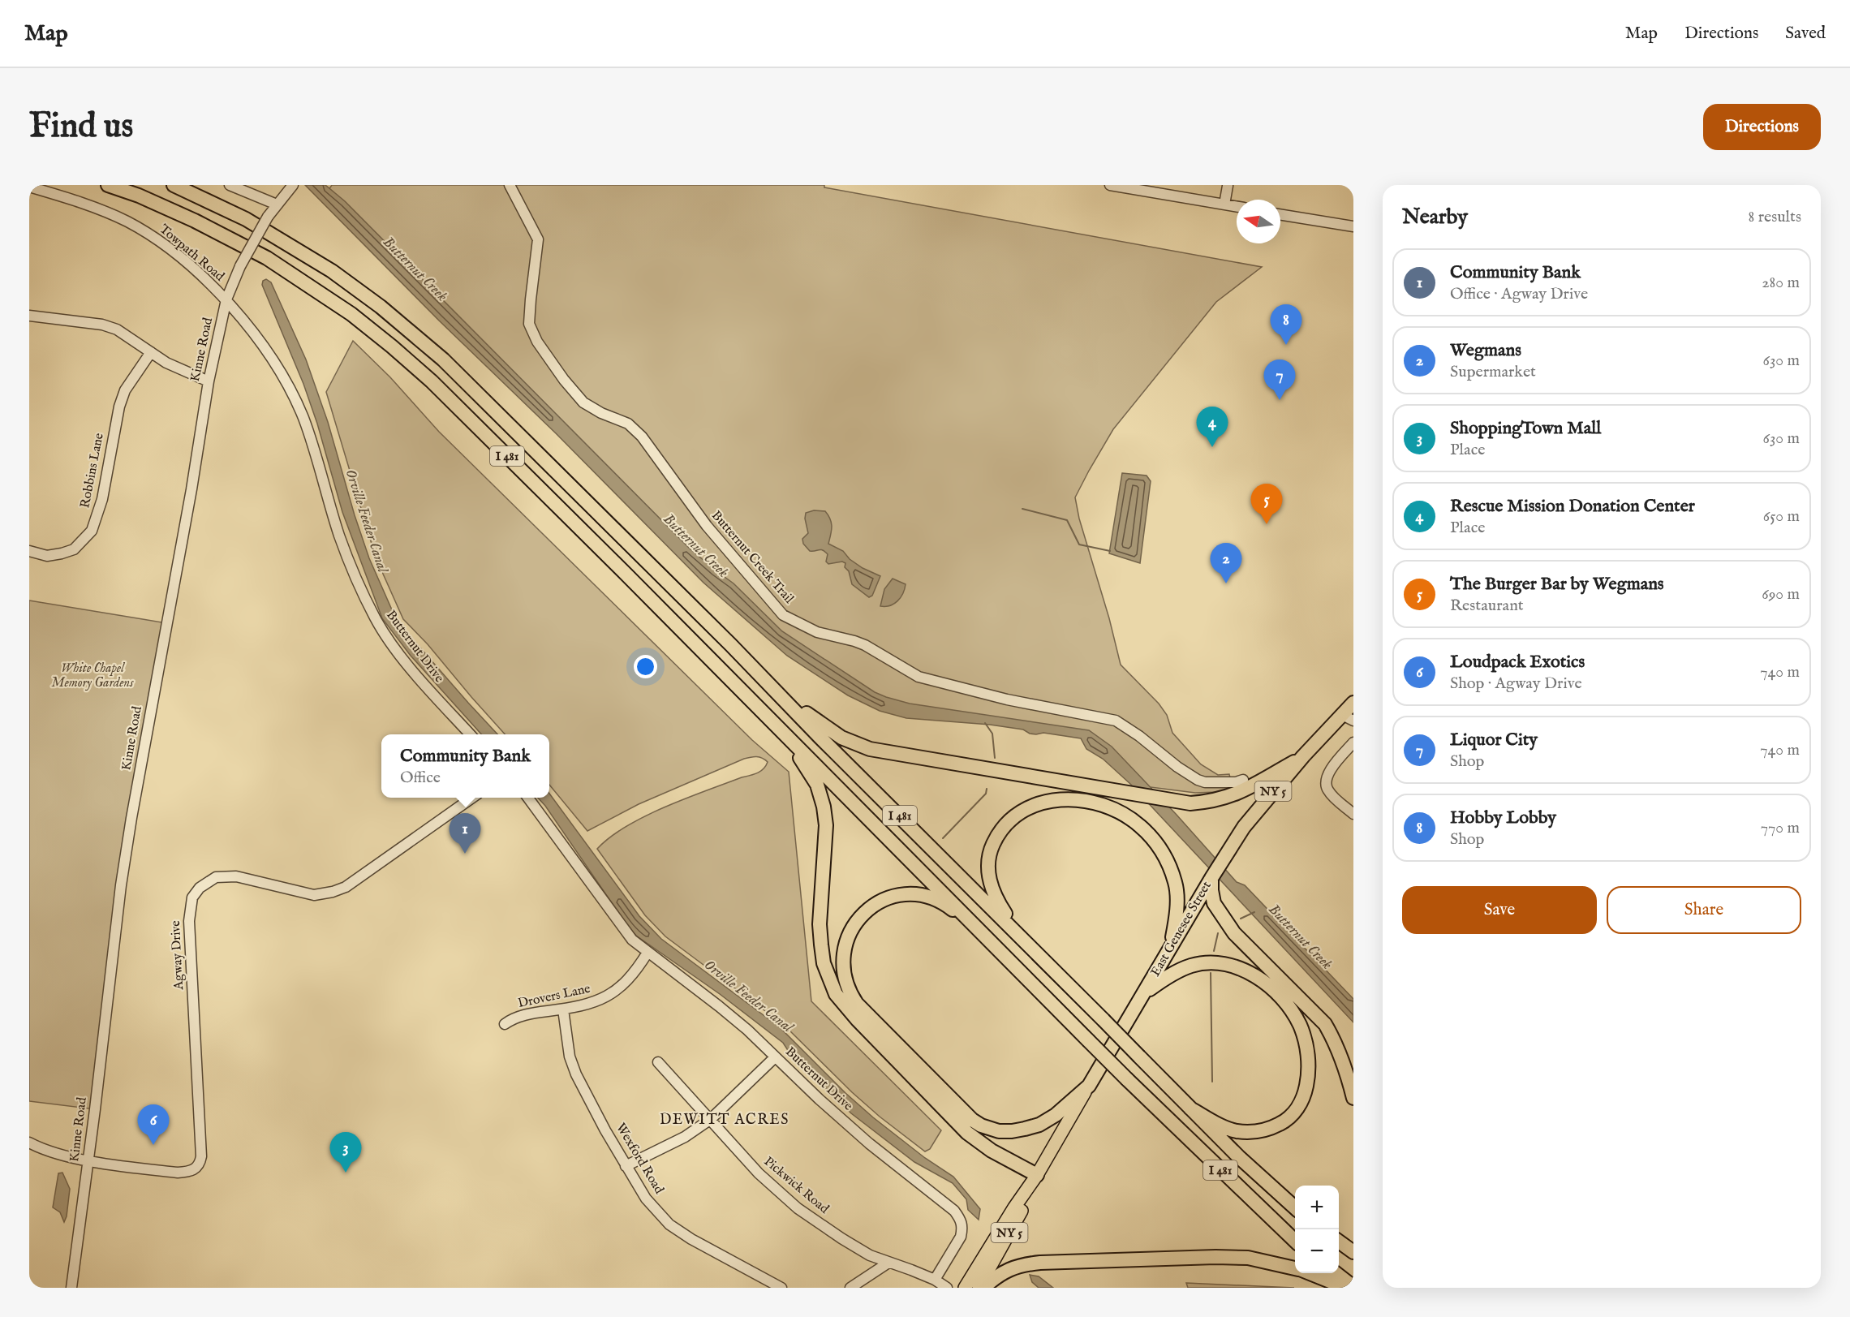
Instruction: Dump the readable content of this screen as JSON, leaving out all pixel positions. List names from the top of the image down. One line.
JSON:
{"streets":{"highway":["I 481","NY 5","East Genesee Street"],"street":["Towpath Road","Kinne Road","Robbins Lane","Butternut Creek Trail","Butternut Drive","Agway Drive","Drovers Lane","Wexford Road","Pickwick Road"]},"crossings":[["Towpath Road","Kinne Road"],["Towpath Road","Butternut Drive"],["Kinne Road","Butternut Drive"],["Kinne Road","Agway Drive"],["Butternut Drive","Drovers Lane"],["Butternut Drive","Pickwick Road"],["Drovers Lane","Wexford Road"]],"districts":["DEWITT ACRES"],"water":["Butternut Creek","Orville Feeder Canal"],"parks":["White Chapel Memory Gardens"],"north":"left","page":{"header":"Map","nav":["Map","Directions","Saved"],"buttons":["Directions",["Save","Share"]],"title":"Find us","heading":["Nearby","8 results"],"list":[{"mark":"1","name":"Community Bank","note":"Office · Agway Drive","value":"280 m"},{"mark":"2","name":"Wegmans","note":"Supermarket","value":"630 m"},{"mark":"3","name":"ShoppingTown Mall","note":"Place","value":"630 m"},{"mark":"4","name":"Rescue Mission Donation Center","note":"Place","value":"650 m"},{"mark":"5","name":"The Burger Bar by Wegmans","note":"Restaurant","value":"690 m"},{"mark":"6","name":"Loudpack Exotics","note":"Shop · Agway Drive","value":"740 m"},{"mark":"7","name":"Liquor City","note":"Shop","value":"740 m"},{"mark":"8","name":"Hobby Lobby","note":"Shop","value":"770 m"}],"pins":["8","7","4","5","2","1","6","3"],"popup":["Community Bank","Office"],"map_buttons":["+","−"]}}
